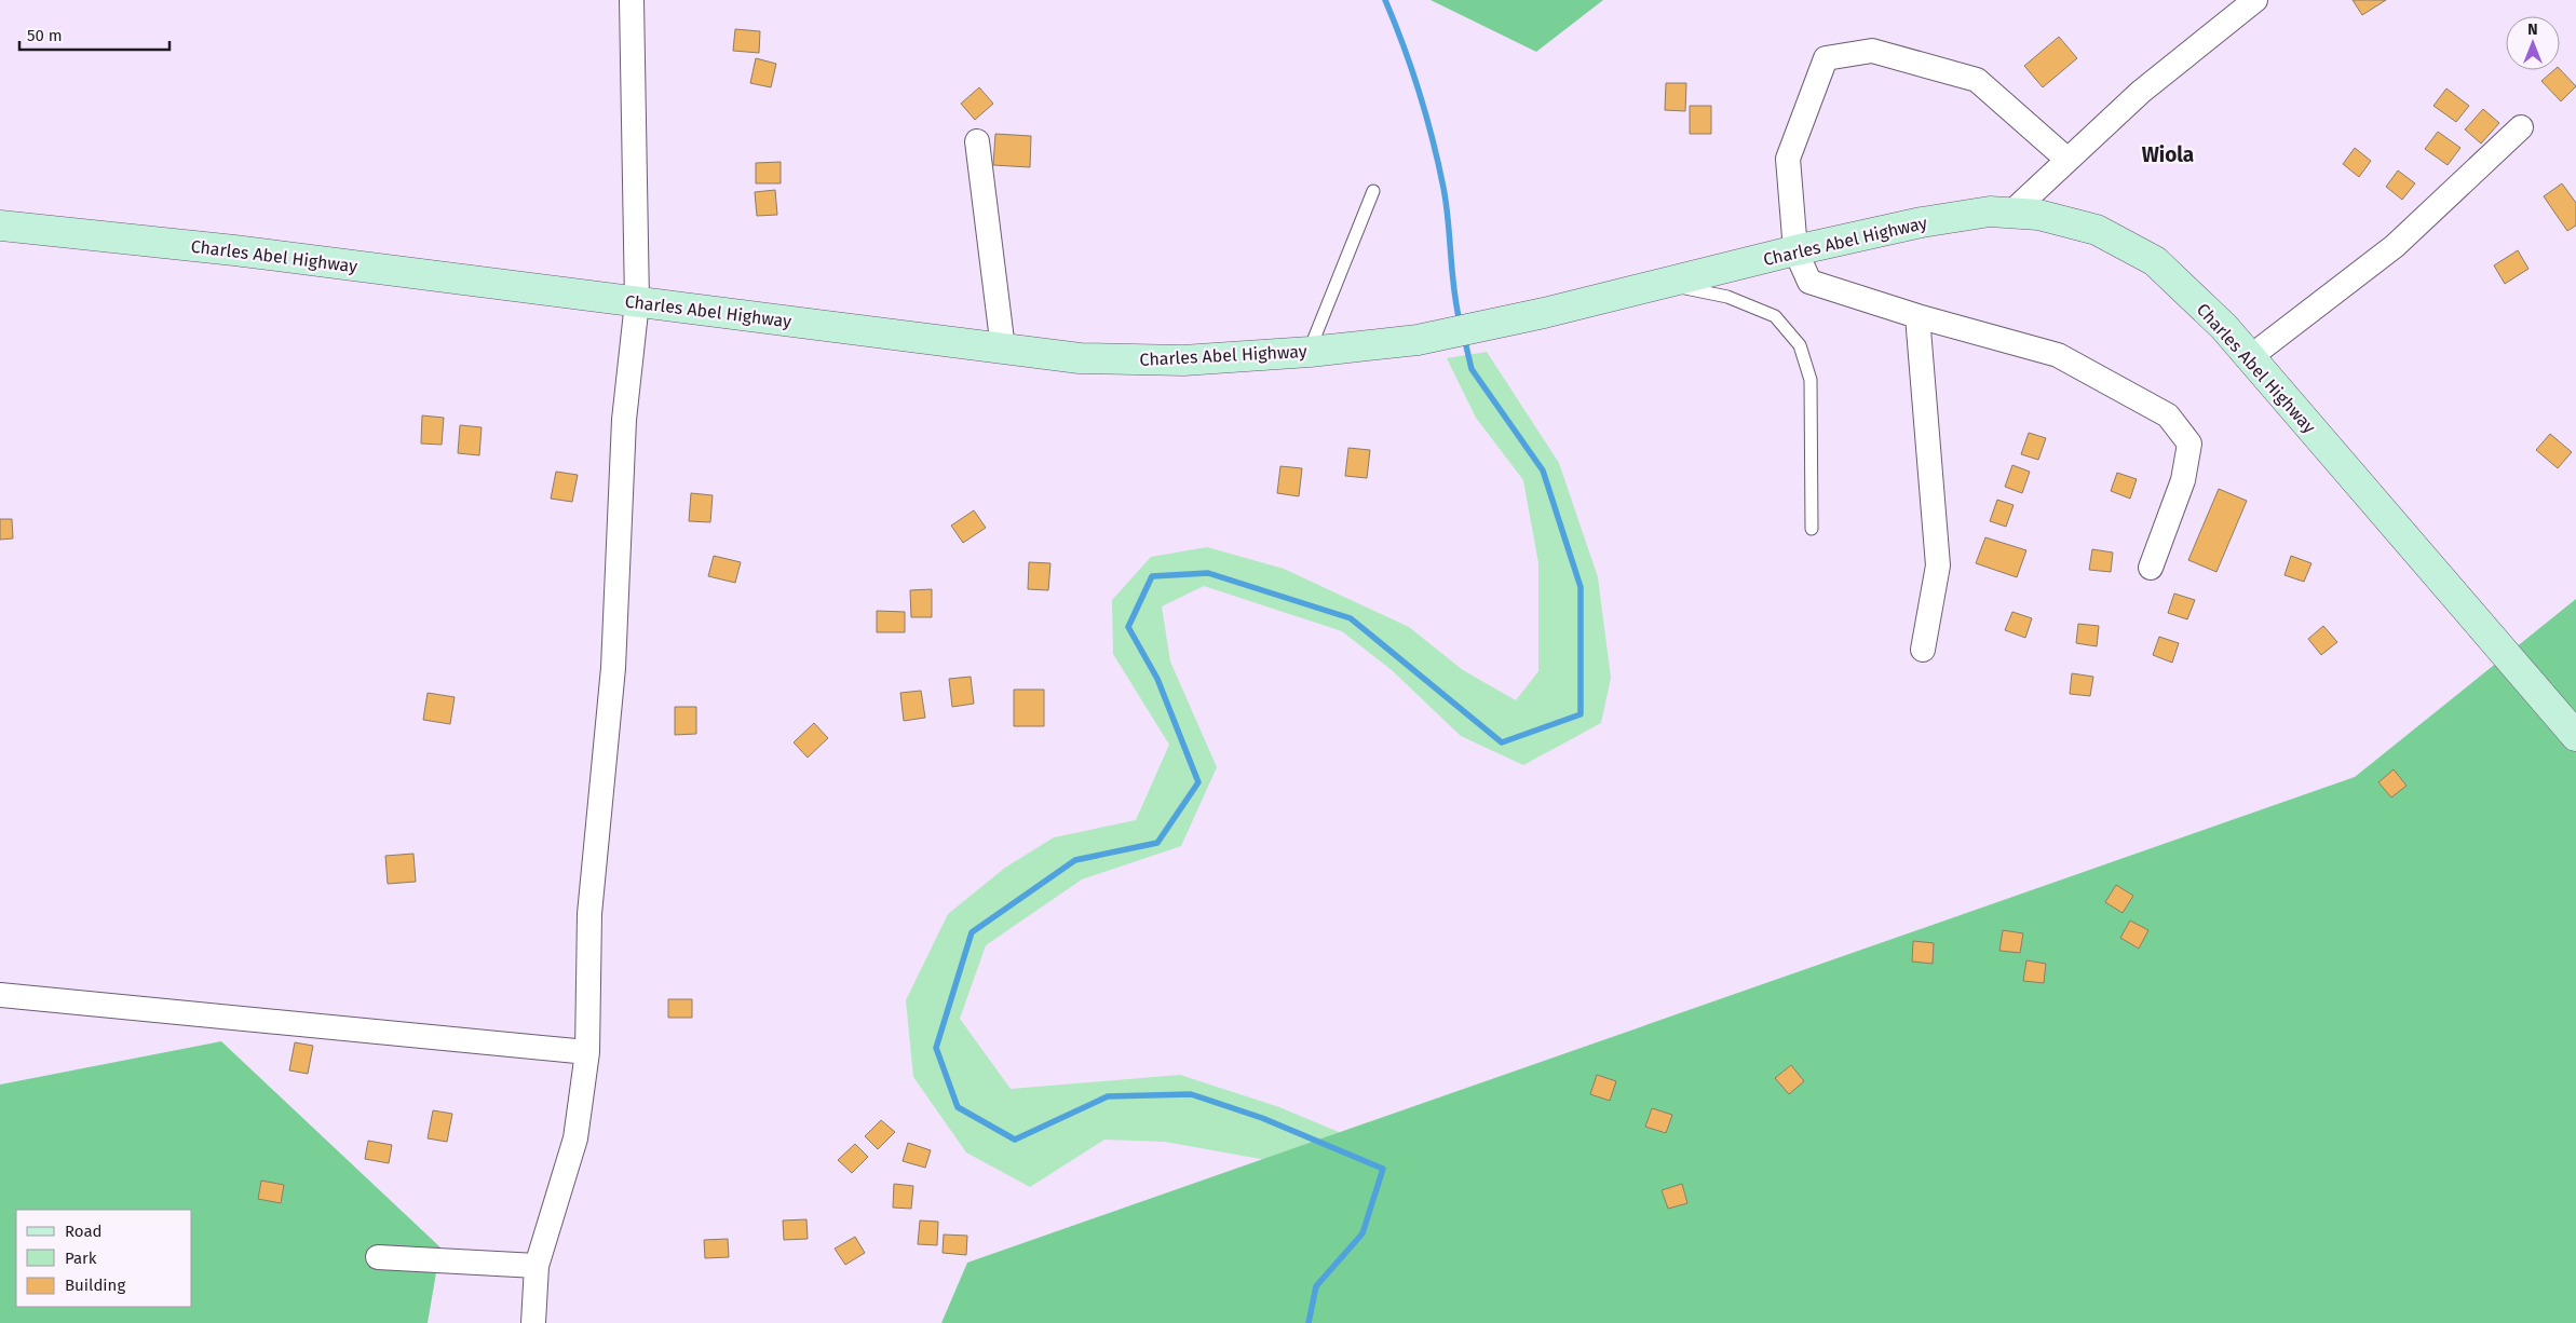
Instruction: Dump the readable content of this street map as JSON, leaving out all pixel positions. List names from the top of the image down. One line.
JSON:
{"streets":{"main road":["Charles Abel Highway"]},"districts":["Wiola"],"legend":["Road","Park","Building"],"scale_bar":"50 m","north":"top"}
